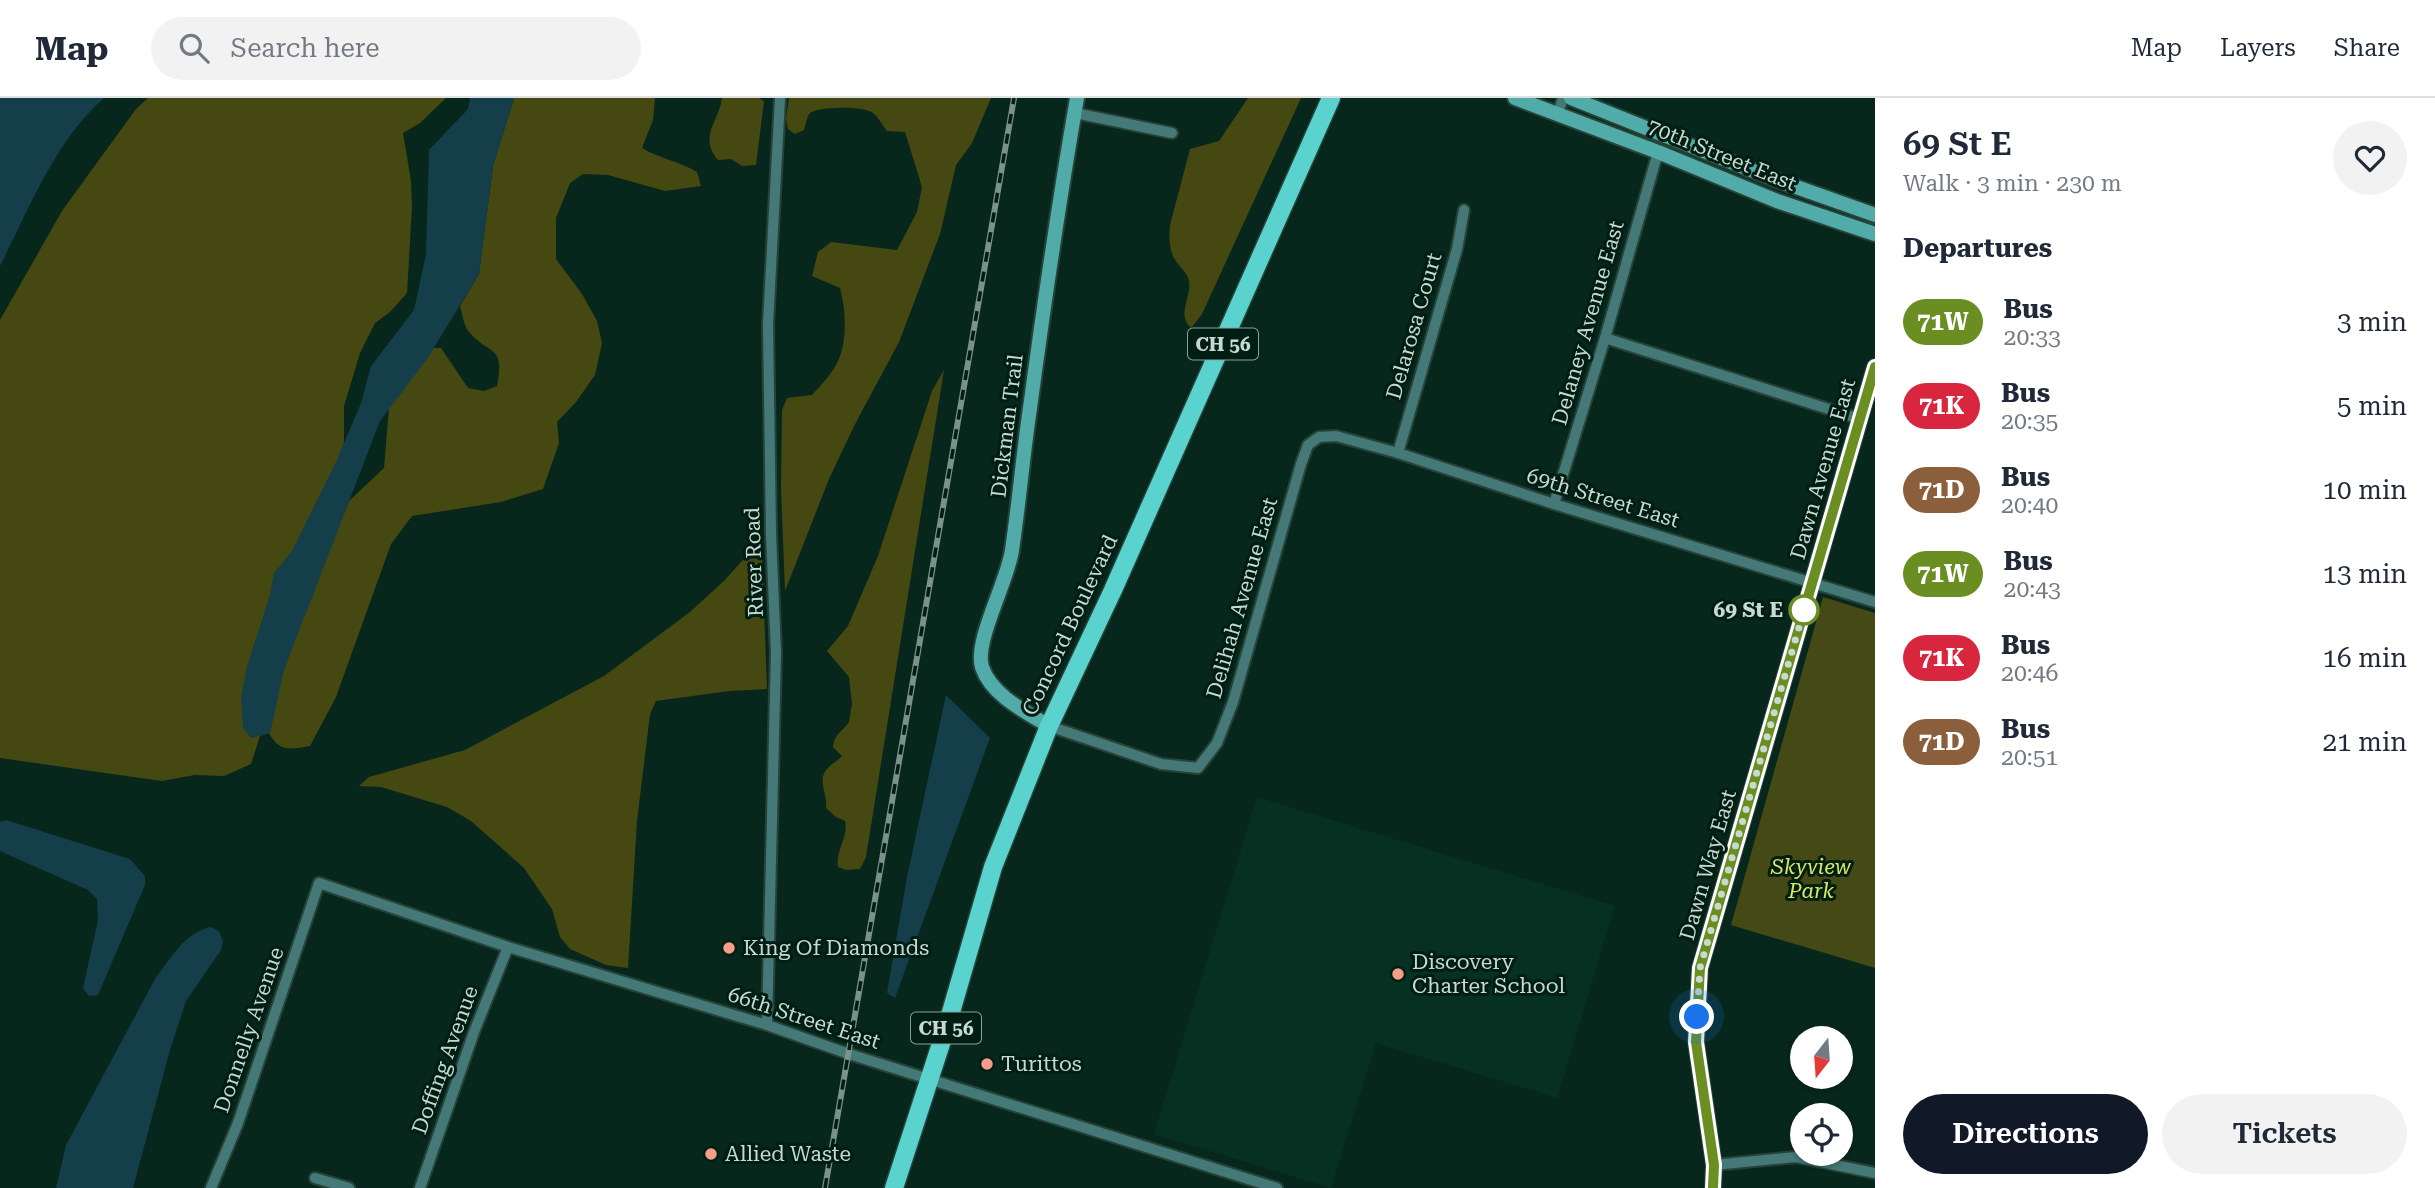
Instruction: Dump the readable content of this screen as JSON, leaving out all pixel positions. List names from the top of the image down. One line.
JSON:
{"streets":{"main road":["CH 56","Concord Boulevard"],"street":["70th Street East","Delaney Avenue East","Delarosa Court","Dickman Trail","Dawn Avenue East","69th Street East","River Road","Delihah Avenue East","Dawn Way East","66th Street East","Donnelly Avenue","Doffing Avenue"]},"crossings":[["70th Street East","Delaney Avenue East"],["Delaney Avenue East","69th Street East"],["Delarosa Court","69th Street East"],["Dickman Trail","Delihah Avenue East"],["Dickman Trail","Concord Boulevard"],["Dawn Avenue East","69th Street East"],["Dawn Avenue East","Dawn Way East"],["69th Street East","Delihah Avenue East"],["69th Street East","Dawn Way East"],["River Road","66th Street East"],["Delihah Avenue East","Concord Boulevard"],["Concord Boulevard","66th Street East"],["66th Street East","Donnelly Avenue"],["66th Street East","Doffing Avenue"]],"parks":["Skyview Park"],"places":["69 St E","King Of Diamonds","Discovery Charter School","Turittos","Allied Waste"],"lines":["bus line 71W"],"north":"bottom","page":{"header":"Map","search":"Search here","nav":["Map","Layers","Share"],"heading":[["69 St E","Walk · 3 min · 230 m"],"Departures"],"list":[{"mark":"71W","name":"Bus","note":"20:33","value":"3 min"},{"mark":"71K","name":"Bus","note":"20:35","value":"5 min"},{"mark":"71D","name":"Bus","note":"20:40","value":"10 min"},{"mark":"71W","name":"Bus","note":"20:43","value":"13 min"},{"mark":"71K","name":"Bus","note":"20:46","value":"16 min"},{"mark":"71D","name":"Bus","note":"20:51","value":"21 min"}],"buttons":["Directions","Tickets"]}}
